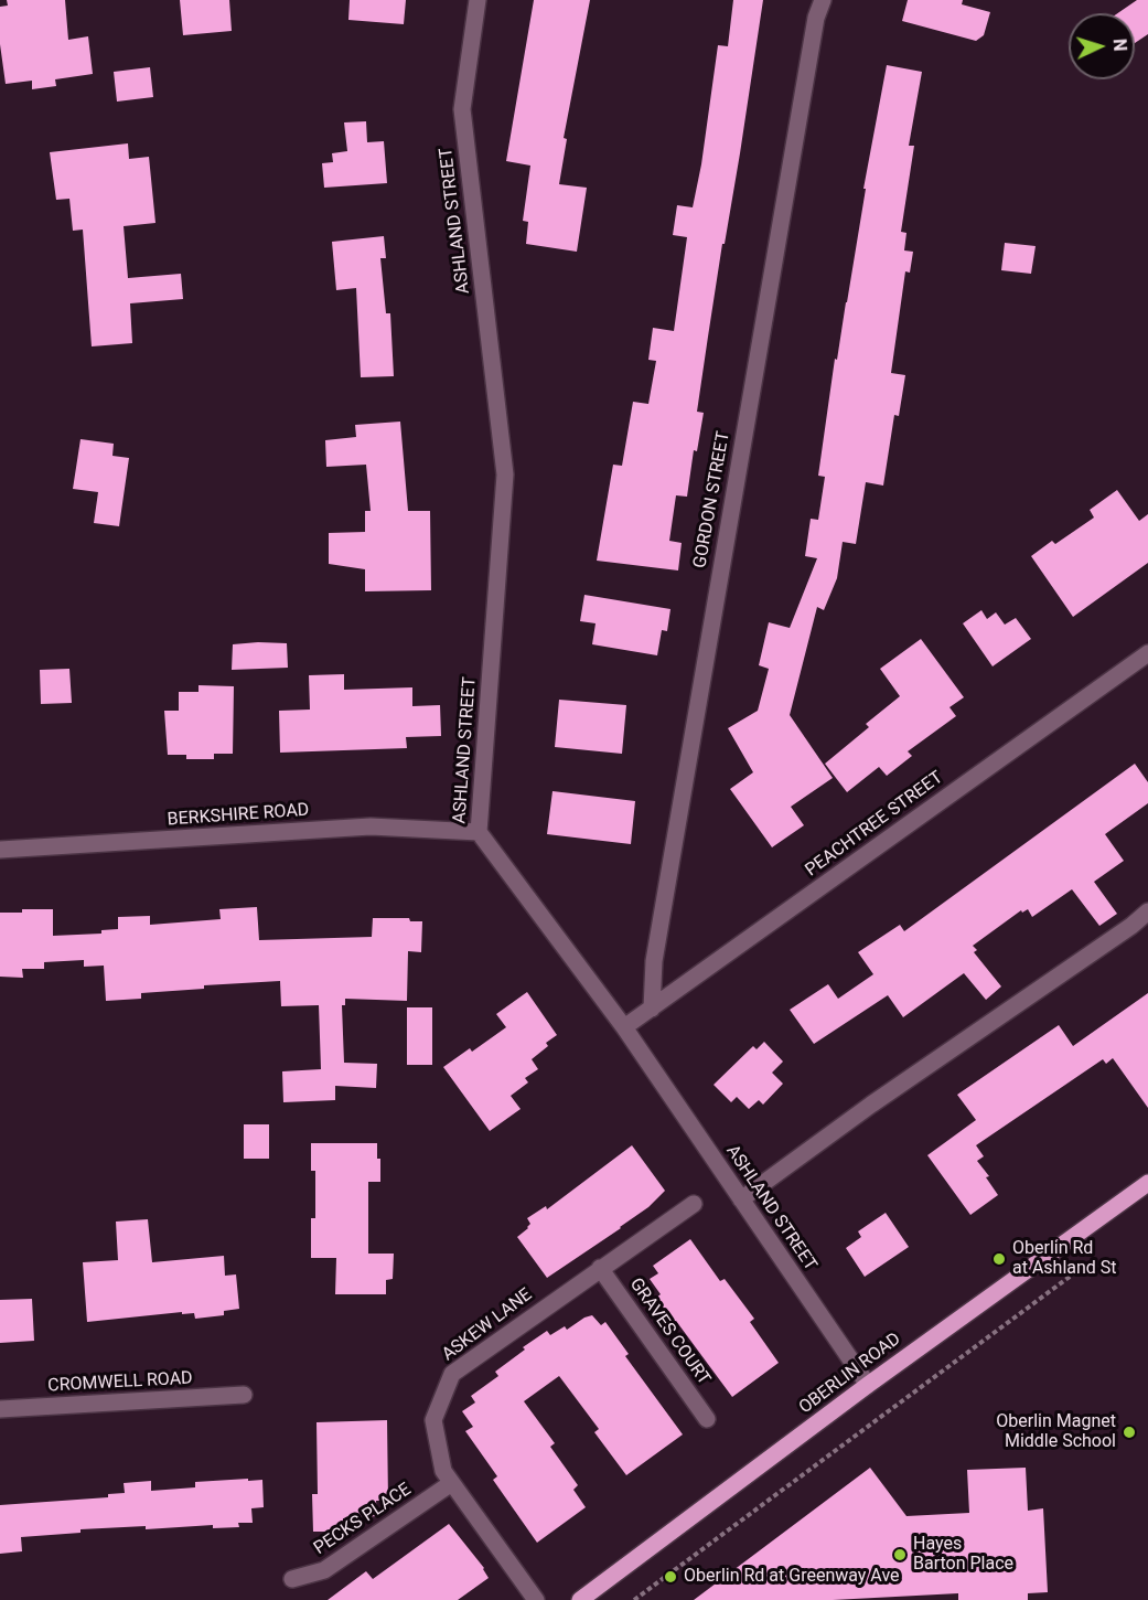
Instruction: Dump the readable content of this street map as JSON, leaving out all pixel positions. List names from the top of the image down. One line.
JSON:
{"streets":{"main road":["OBERLIN ROAD"],"street":["ASHLAND STREET","GORDON STREET","BERKSHIRE ROAD","PEACHTREE STREET","ASKEW LANE","GRAVES COURT","CROMWELL ROAD","PECKS PLACE"]},"crossings":[["ASHLAND STREET","BERKSHIRE ROAD"],["ASHLAND STREET","PEACHTREE STREET"],["ASHLAND STREET","OBERLIN ROAD"],["GORDON STREET","PEACHTREE STREET"],["ASKEW LANE","GRAVES COURT"],["ASKEW LANE","PECKS PLACE"]],"places":["Oberlin Rd at Ashland St","Oberlin Magnet Middle School","Hayes Barton Place","Oberlin Rd at Greenway Ave"],"north":"right"}
